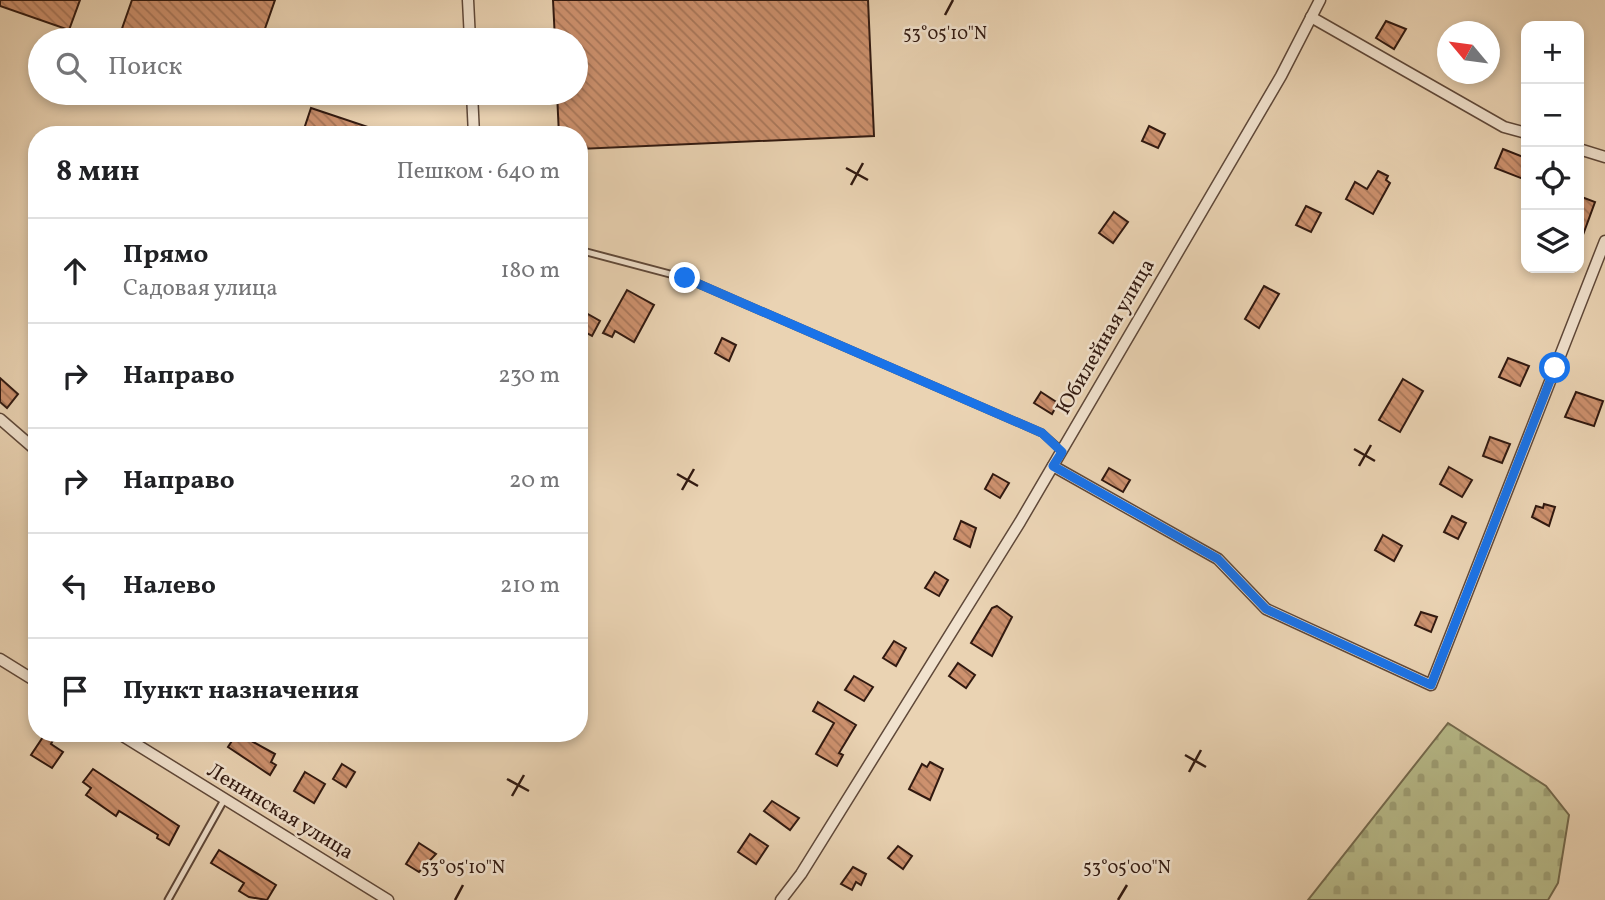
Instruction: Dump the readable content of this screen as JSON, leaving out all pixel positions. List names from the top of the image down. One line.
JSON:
{"streets":{"street":["Юбилейная улица","Ленинская улица"]},"north":"top left","page":{"map_buttons":["+","−"],"search":"Поиск","heading":["8 мин","Пешком · 640 m"],"list":[["Прямо","Садовая улица","180 m"],["Направо","230 m"],["Направо","20 m"],["Налево","210 m"],"Пункт назначения"]},"coordinates":["53°05'10\"N","53°05'00\"N"]}
